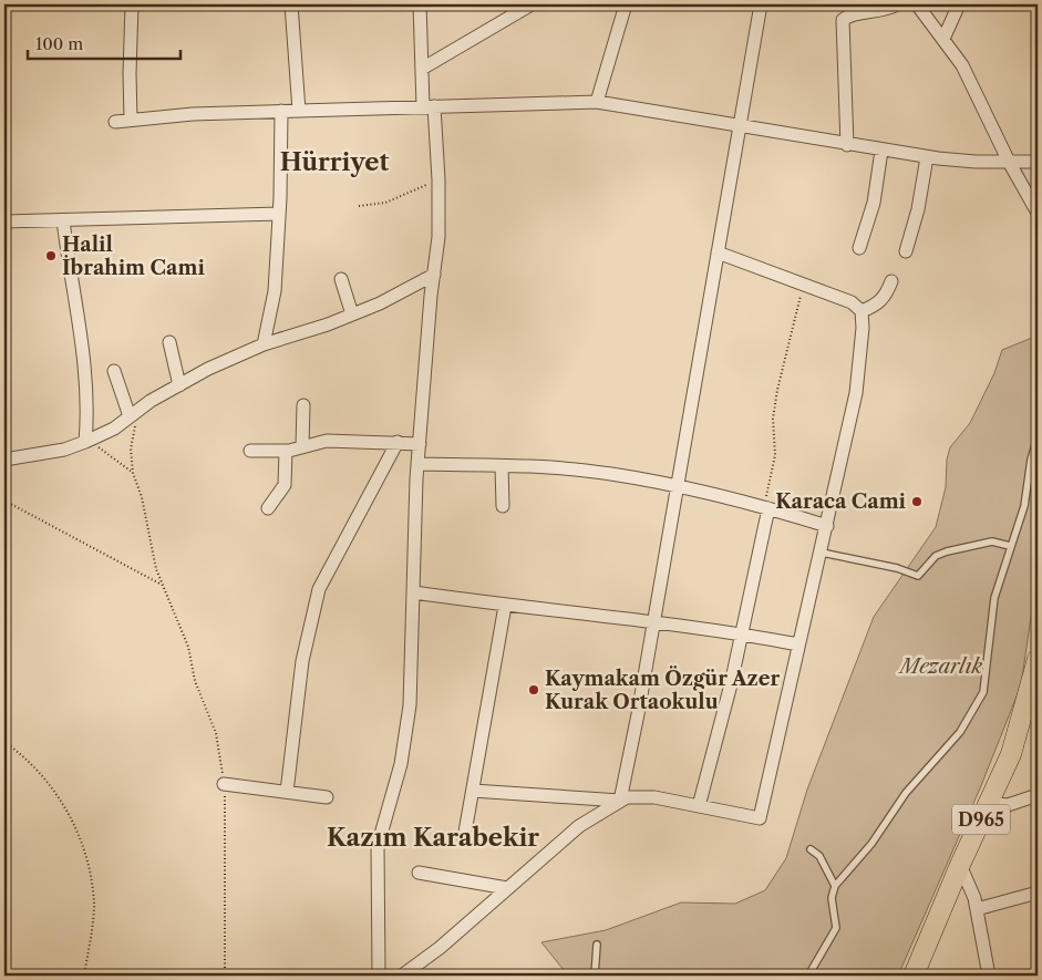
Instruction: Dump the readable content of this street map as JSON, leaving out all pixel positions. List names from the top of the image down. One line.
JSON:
{"streets":{"main road":["D965"]},"districts":["Hürriyet","Kazım Karabekir"],"parks":["Mezarlık"],"places":["Halil İbrahim Cami","Karaca Cami","Kaymakam Özgür Azer Kurak Ortaokulu"],"scale_bar":"100 m"}
